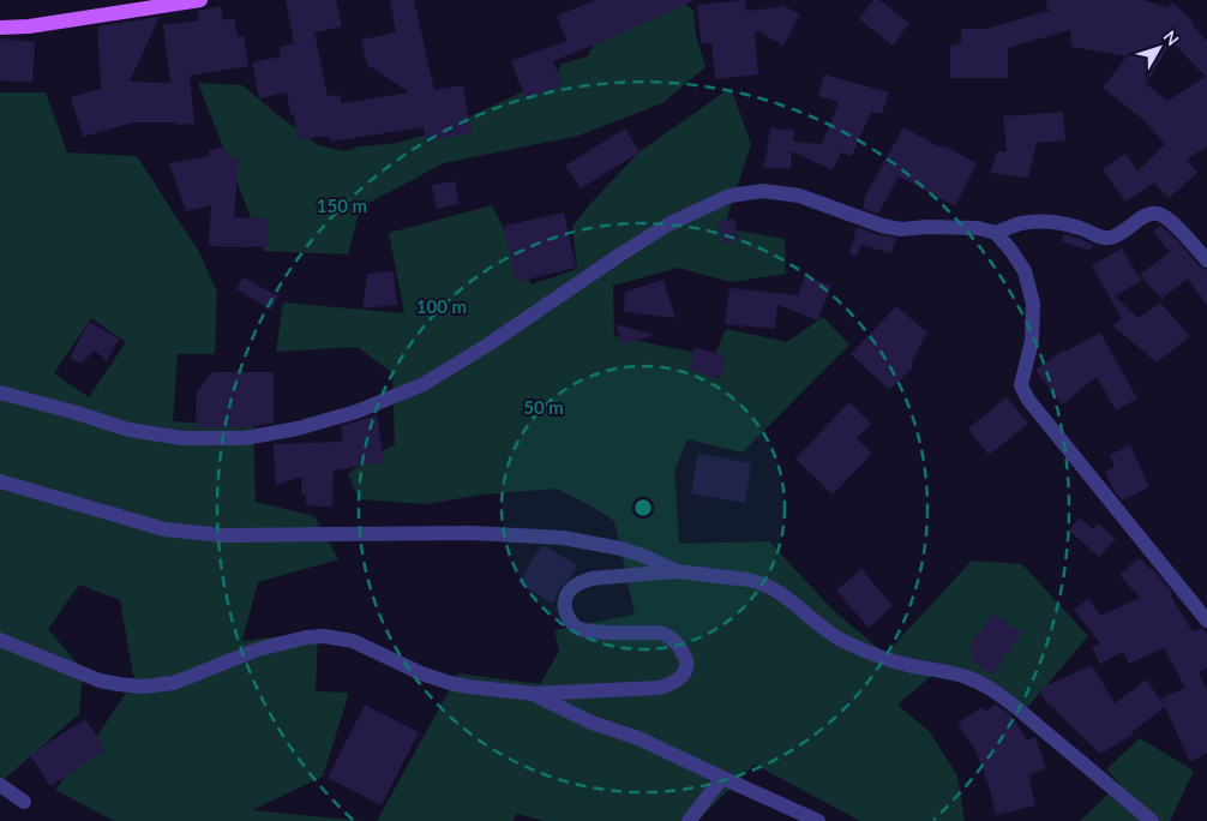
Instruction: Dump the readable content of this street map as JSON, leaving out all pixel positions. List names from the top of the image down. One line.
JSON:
{"north":"top right","rings":["150 m","100 m","50 m"]}
